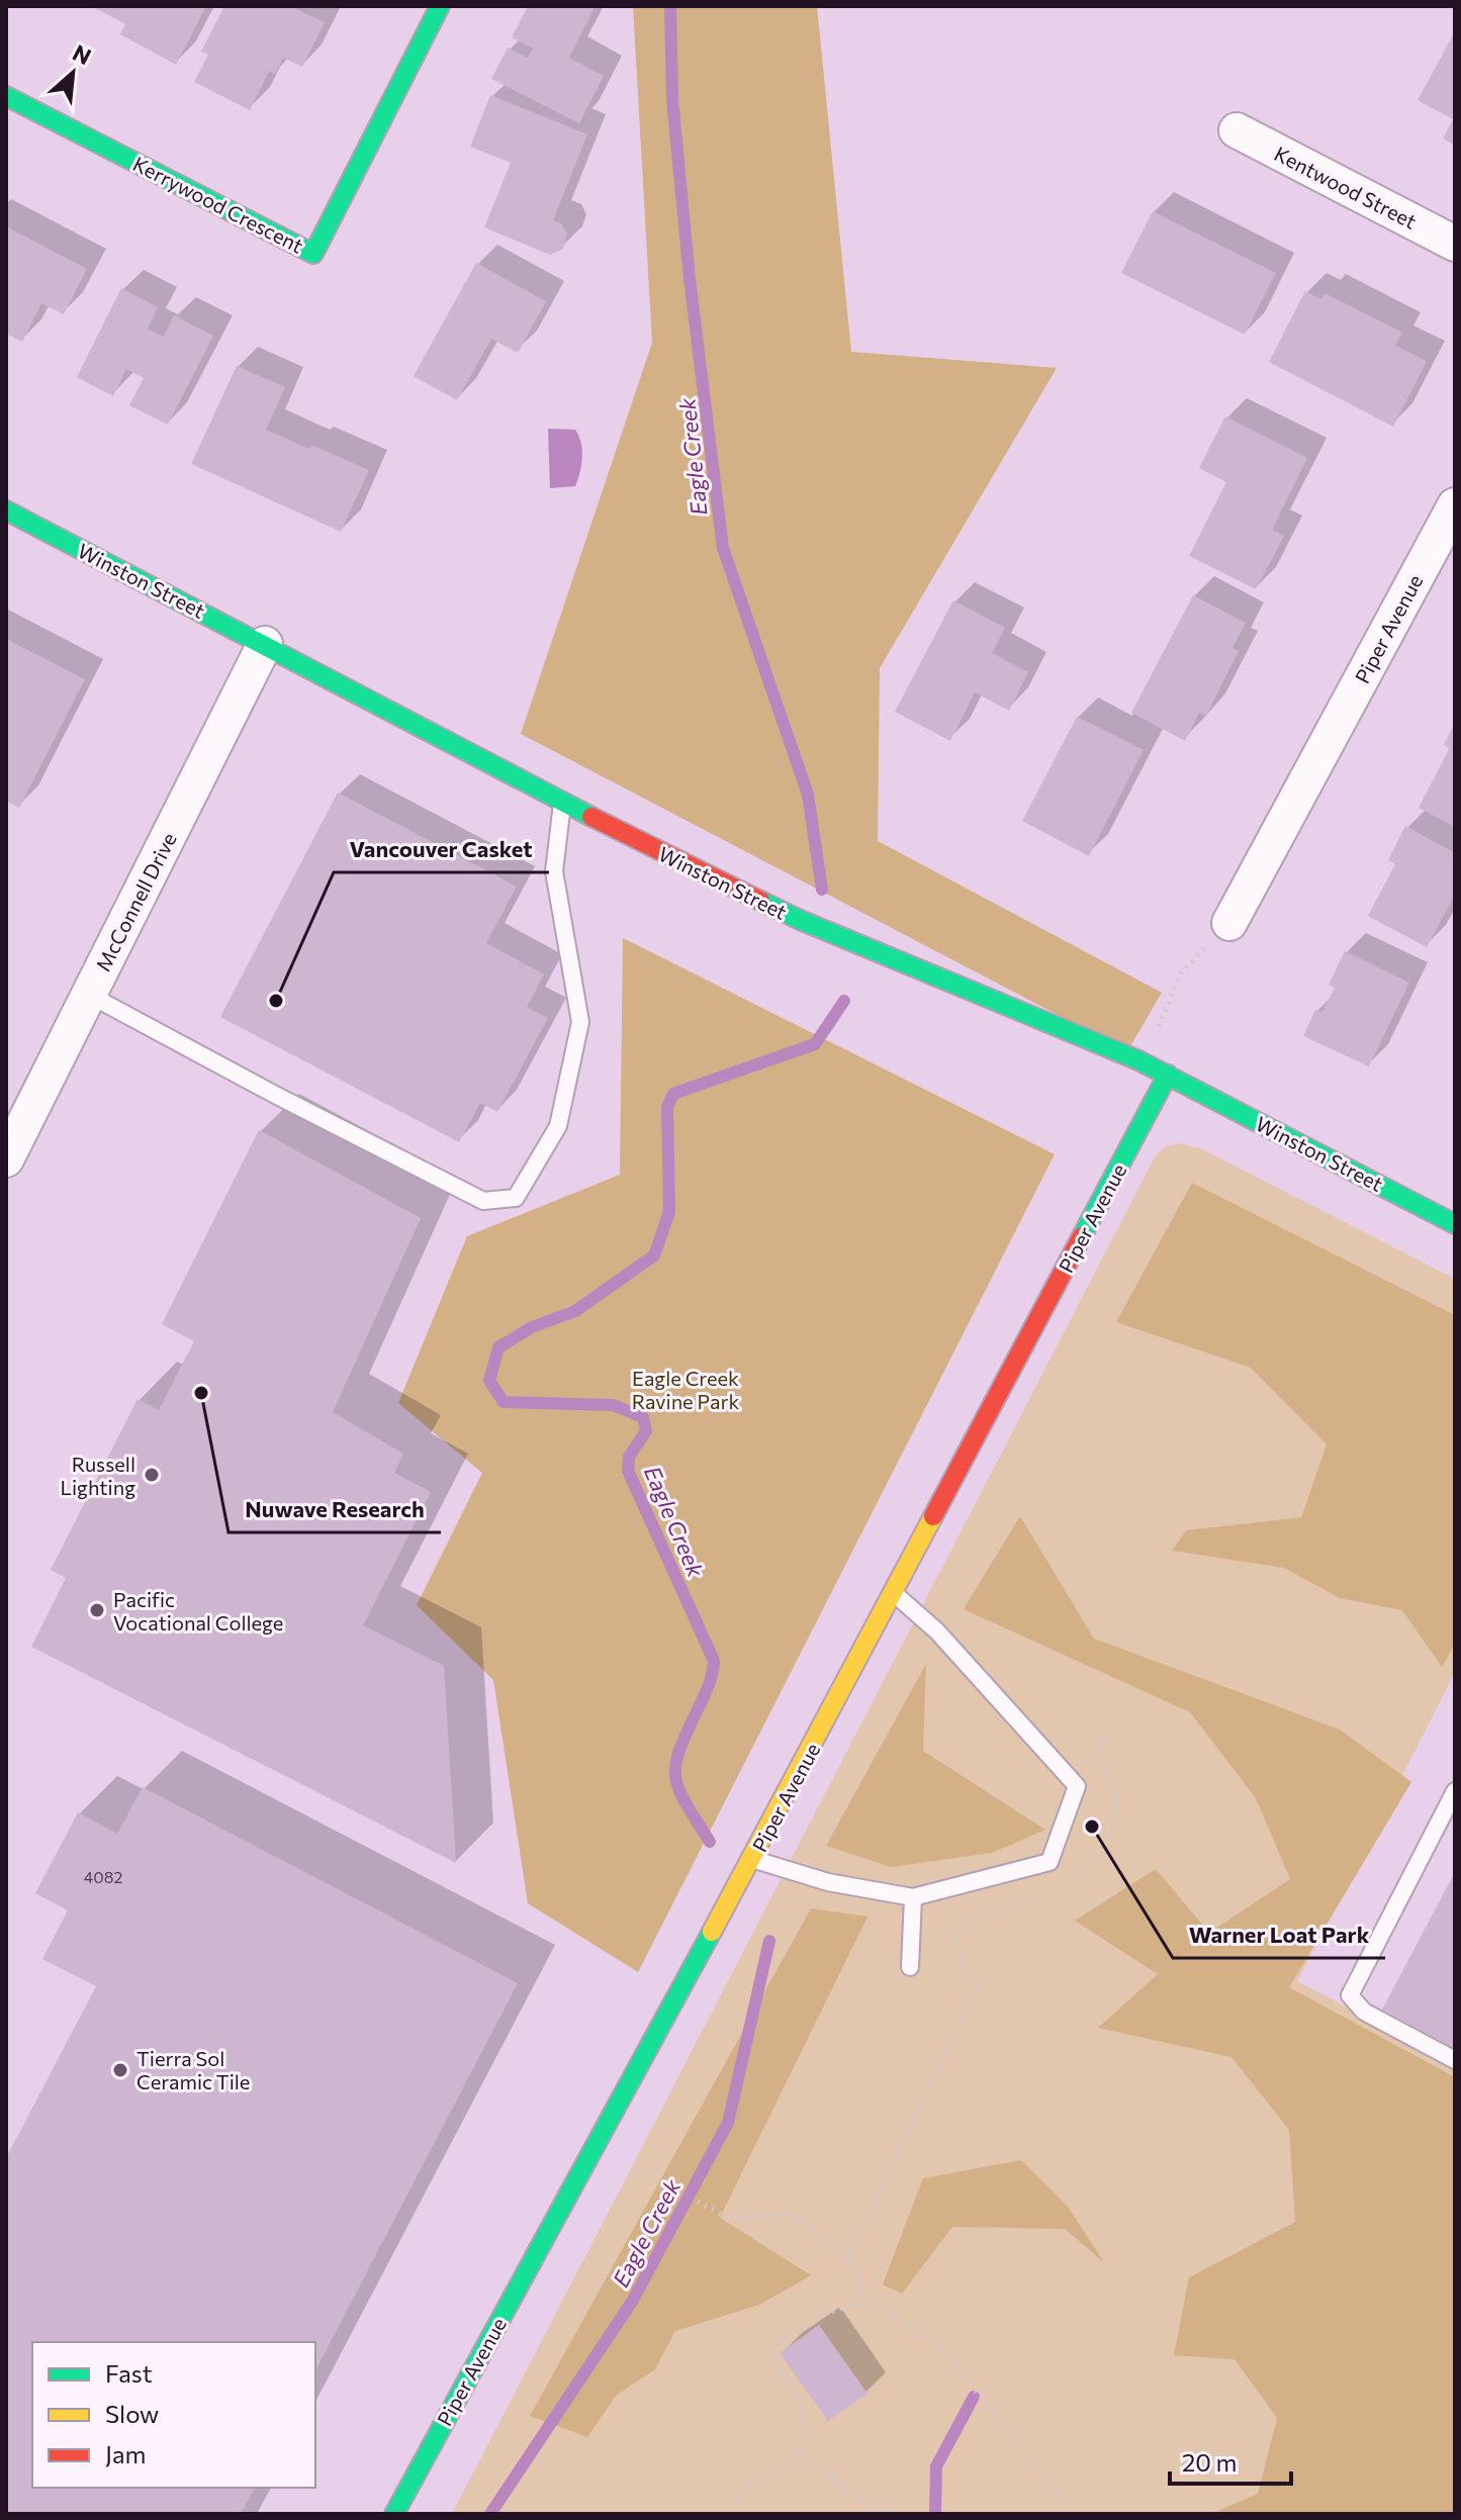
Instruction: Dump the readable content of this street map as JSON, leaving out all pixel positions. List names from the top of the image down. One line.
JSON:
{"streets":{"street":["Kentwood Street","Kerrywood Crescent","Winston Street","Piper Avenue","McConnell Drive"]},"crossings":[["Winston Street","Piper Avenue"],["Winston Street","McConnell Drive"]],"water":["Eagle Creek"],"parks":["Eagle Creek Ravine Park"],"places":["Vancouver Casket","Nuwave Research","Russell Lighting","Pacific Vocational College","Warner Loat Park","Tierra Sol Ceramic Tile"],"house_numbers":["4082"],"legend":["Fast","Slow","Jam"],"scale_bar":"20 m","north":"top right"}
